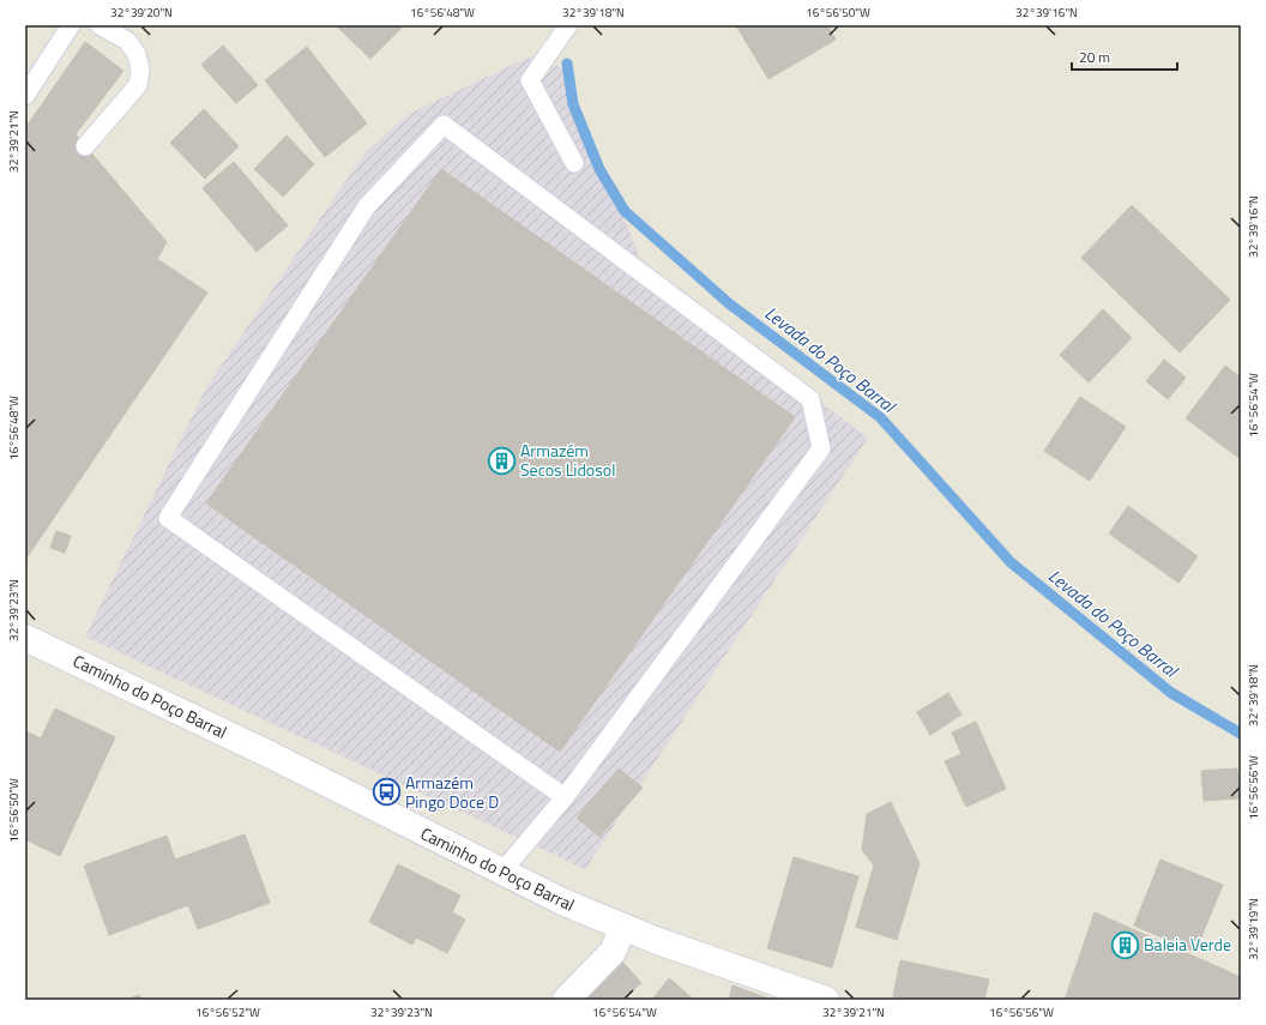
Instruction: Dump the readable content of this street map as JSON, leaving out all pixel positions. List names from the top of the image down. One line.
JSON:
{"streets":{"street":["Caminho do Poço Barral"]},"water":["Levada do Poço Barral"],"places":{"building":["Armazém Secos Lidosol","Baleia Verde"],"bus stop":["Armazém Pingo Doce D"]},"scale_bar":"20 m","coordinates":["32°39'20\"N","16°56'48\"W","32°39'18\"N","16°56'50\"W","32°39'16\"N","32°39'21\"N","16°56'54\"W","32°39'23\"N","16°56'56\"W","32°39'19\"N","16°56'52\"W"]}
